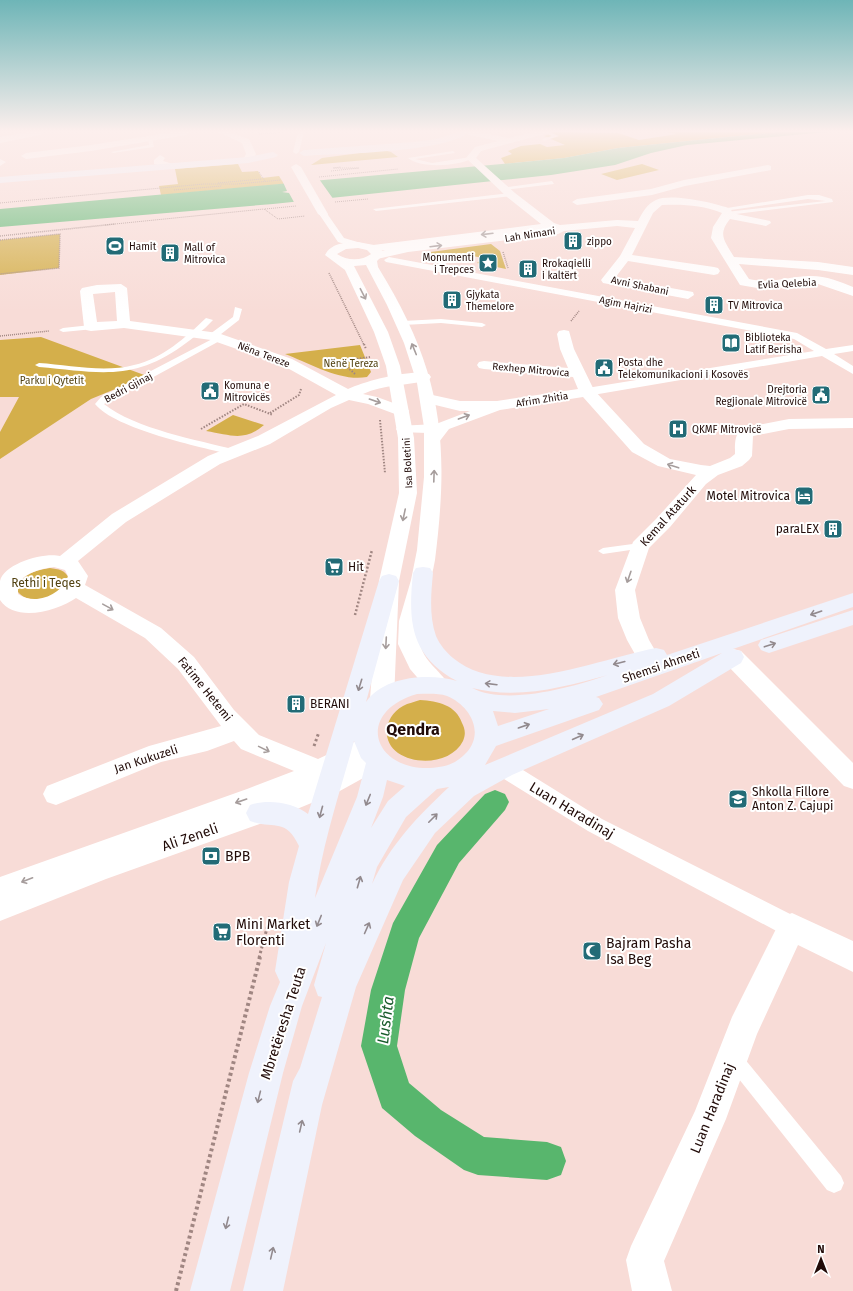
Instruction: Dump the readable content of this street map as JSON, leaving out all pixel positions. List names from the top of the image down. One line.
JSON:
{"streets":{"main road":["Shemsi Ahmeti","Mbretëresha Teuta"],"street":["Lah Nimani","Evlia Qelebia","Avni Shabani","Agim Hajrizi","Nëna Tereze","Rexhep Mitrovica","Afrim Zhitia","Isa Boletini","Kemal Ataturk","Fatime Hetemi","Jan Kukuzeli","Luan Haradinaj","Ali Zeneli"],"lane":["Bedri Gjinaj"]},"crossings":[["Lah Nimani","Agim Hajrizi"],["Nëna Tereze","Bedri Gjinaj"],["Rexhep Mitrovica","Kemal Ataturk"],["Afrim Zhitia","Kemal Ataturk"],["Isa Boletini","Shemsi Ahmeti"],["Isa Boletini","Ali Zeneli"],["Isa Boletini","Mbretëresha Teuta"],["Shemsi Ahmeti","Ali Zeneli"],["Shemsi Ahmeti","Mbretëresha Teuta"],["Fatime Hetemi","Jan Kukuzeli"],["Fatime Hetemi","Ali Zeneli"],["Ali Zeneli","Mbretëresha Teuta"]],"one_way":["Fatime Hetemi"],"districts":["Qendra"],"water":["Lushta"],"parks":["Nënë Tereza","Parku i Qytetit","Rethi i Teqes"],"places":{"building":["zippo","Mall of Mitrovica","Rrokaqielli i kaltërt","Gjykata Themelore","TV Mitrovica","paraLEX","BERANI"],"sports":["Hamit"],"place":["Monumenti i Trepces"],"library":["Biblioteka Latif Berisha"],"public building":["Posta dhe Telekomunikacioni i Kosovës","Komuna e Mitrovicës","Drejtoria Regjionale Mitrovicë"],"hospital":["QKMF Mitrovicë"],"hotel":["Motel Mitrovica"],"supermarket":["Hit","Mini Market Florenti"],"school or university":["Shkolla Fillore Anton Z. Cajupi"],"bank":["BPB"],"mosque":["Bajram Pasha Isa Beg"]},"north":"top"}
